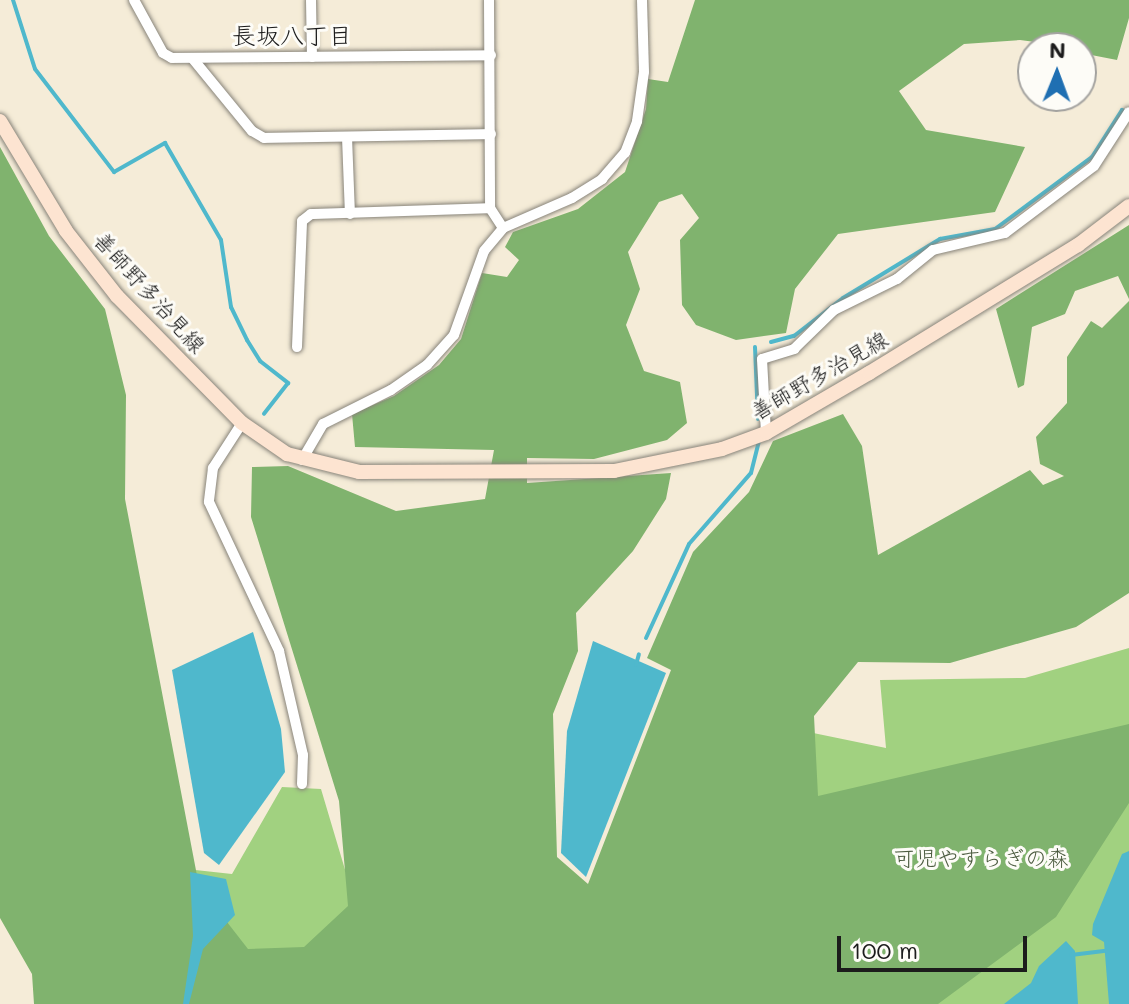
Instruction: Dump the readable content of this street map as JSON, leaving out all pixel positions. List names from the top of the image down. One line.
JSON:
{"streets":{"main road":["善師野多治見線"]},"districts":["長坂八丁目"],"parks":["可児やすらぎの森"],"scale_bar":"100 m","north":"top"}
